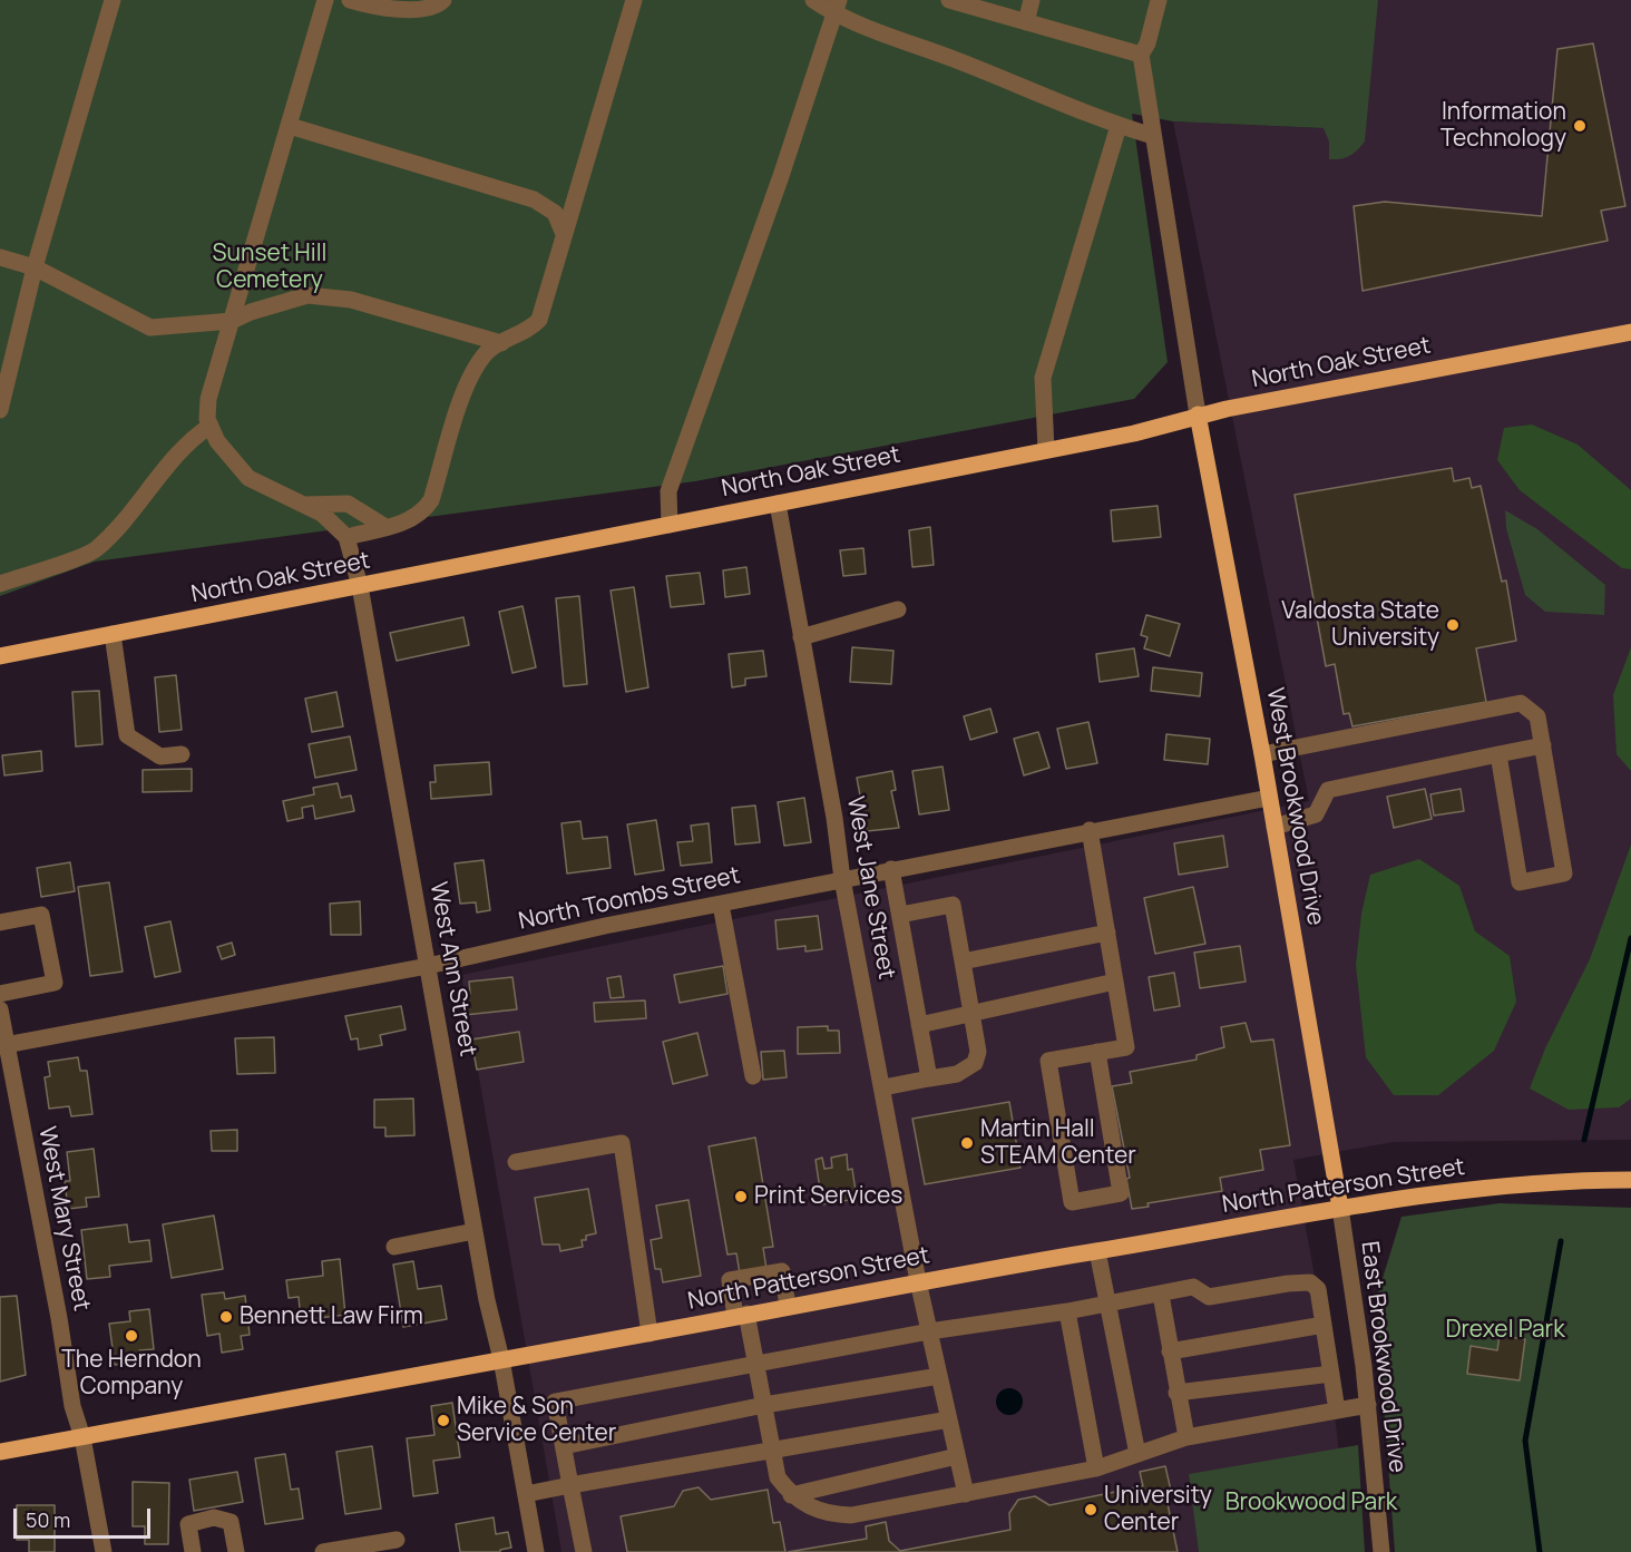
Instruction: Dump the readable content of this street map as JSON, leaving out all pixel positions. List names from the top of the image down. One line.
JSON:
{"streets":{"main road":["North Oak Street","West Brookwood Drive","North Patterson Street"],"street":["West Jane Street","North Toombs Street","West Ann Street","West Mary Street","East Brookwood Drive"]},"crossings":[["North Oak Street","West Brookwood Drive"],["North Oak Street","West Jane Street"],["North Oak Street","West Ann Street"],["West Brookwood Drive","North Toombs Street"],["West Brookwood Drive","North Patterson Street"],["West Brookwood Drive","East Brookwood Drive"],["West Jane Street","North Toombs Street"],["West Jane Street","North Patterson Street"],["North Toombs Street","West Ann Street"],["North Toombs Street","West Mary Street"],["West Ann Street","North Patterson Street"],["North Patterson Street","West Mary Street"],["North Patterson Street","East Brookwood Drive"]],"parks":["Sunset Hill Cemetery","Drexel Park","Brookwood Park"],"places":["Information Technology","Valdosta State University","Martin Hall STEAM Center","Print Services","Bennett Law Firm","The Herndon Company","Mike & Son Service Center","University Center"],"scale_bar":"50 m"}
